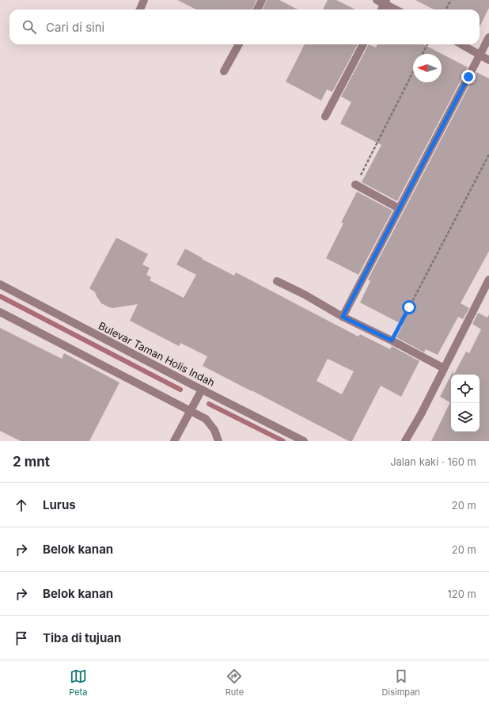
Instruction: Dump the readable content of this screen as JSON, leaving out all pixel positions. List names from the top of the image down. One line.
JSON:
{"streets":{"street":["Bulevar Taman Holis Indah"]},"north":"left","page":{"search":"Cari di sini","heading":["2 mnt","Jalan kaki · 160 m"],"list":[["Lurus","20 m"],["Belok kanan","20 m"],["Belok kanan","120 m"],"Tiba di tujuan"],"nav":["Peta","Rute","Disimpan"]}}
